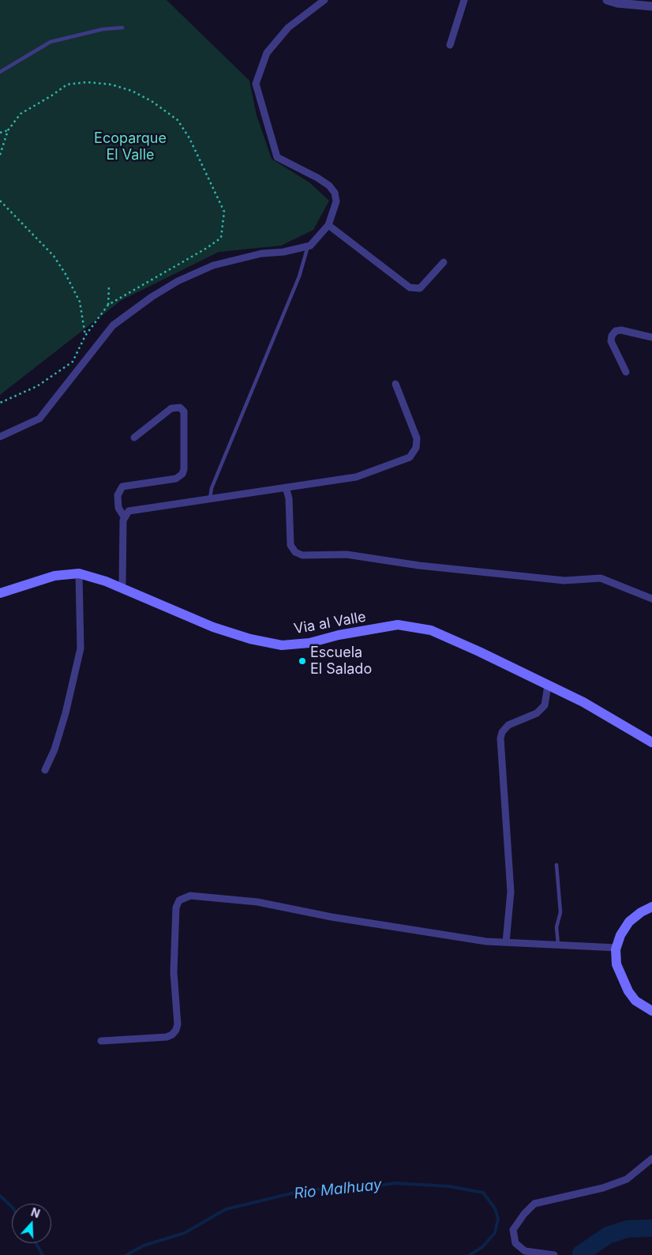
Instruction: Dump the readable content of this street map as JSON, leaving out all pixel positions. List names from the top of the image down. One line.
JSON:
{"streets":{"main road":["Via al Valle"]},"water":["Rio Malhuay"],"parks":["Ecoparque El Valle"],"places":["Escuela El Salado"],"north":"top"}
